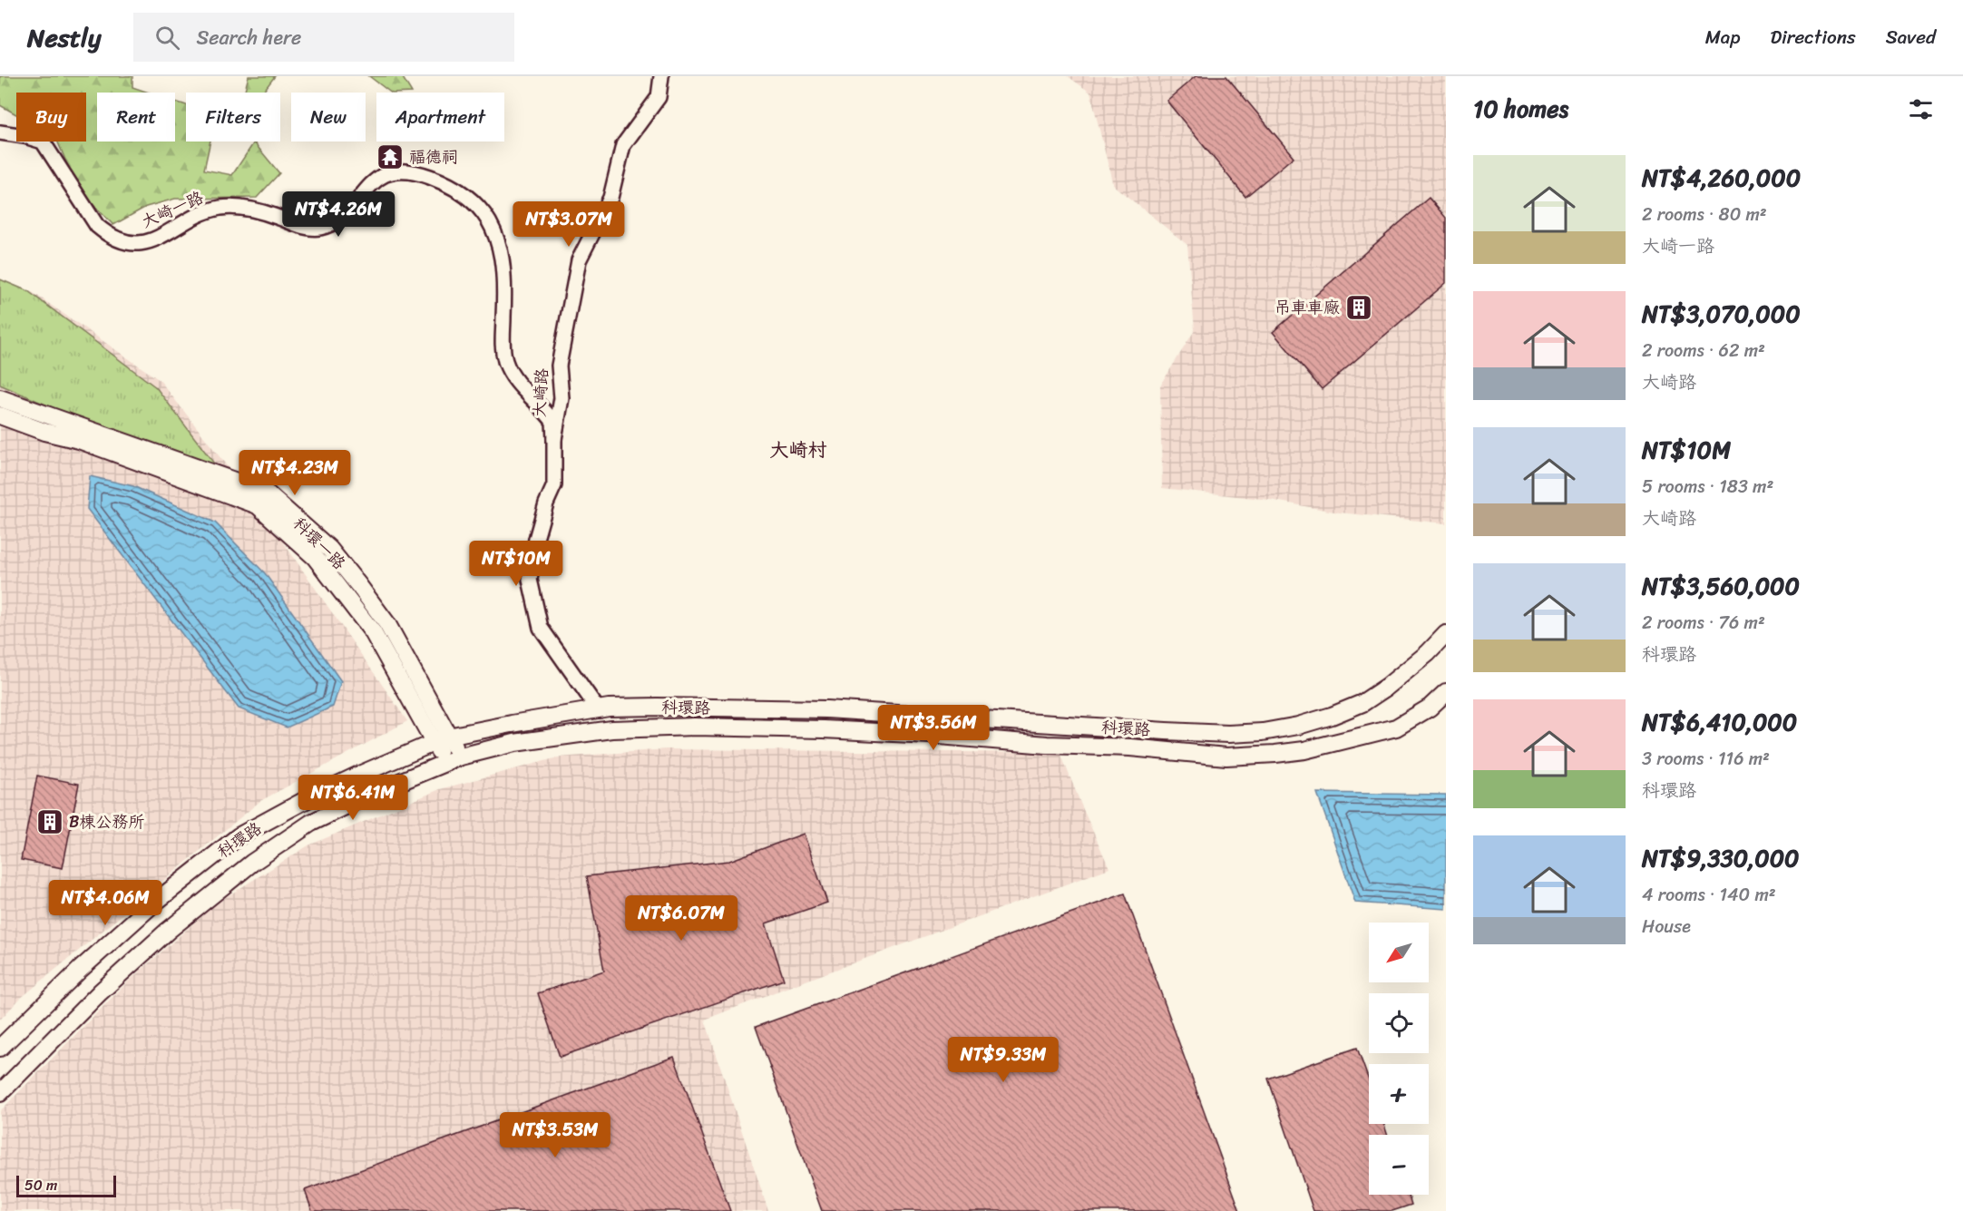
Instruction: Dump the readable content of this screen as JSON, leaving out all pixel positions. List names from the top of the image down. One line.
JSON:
{"streets":{"street":["大崎一路","大崎路","科環一路","科環路"]},"crossings":[["大崎一路","大崎路"],["大崎路","科環路"],["科環一路","科環路"]],"districts":["大崎村"],"places":{"temple":["福德祠"],"building":["吊車車廠","B棟公務所"]},"scale_bar":"50 m","north":"bottom left","page":{"header":"Nestly","search":"Search here","nav":["Map","Directions","Saved"],"heading":"10 homes","chip":["Buy","Rent","Filters","New","Apartment"],"list":[{"name":"NT$4,260,000","note":"2 rooms · 80 m² · 大崎一路"},{"name":"NT$3,070,000","note":"2 rooms · 62 m² · 大崎路"},{"name":"NT$10M","note":"5 rooms · 183 m² · 大崎路"},{"name":"NT$3,560,000","note":"2 rooms · 76 m² · 科環路"},{"name":"NT$6,410,000","note":"3 rooms · 116 m² · 科環路"},{"name":"NT$9,330,000","note":"4 rooms · 140 m² · House"}],"price":["NT$4.26M","NT$3.07M","NT$4.23M","NT$10M","NT$3.56M","NT$6.41M","NT$4.06M","NT$6.07M","NT$9.33M","NT$3.53M"],"map_buttons":["+","−"],"scale":"50 m"}}
